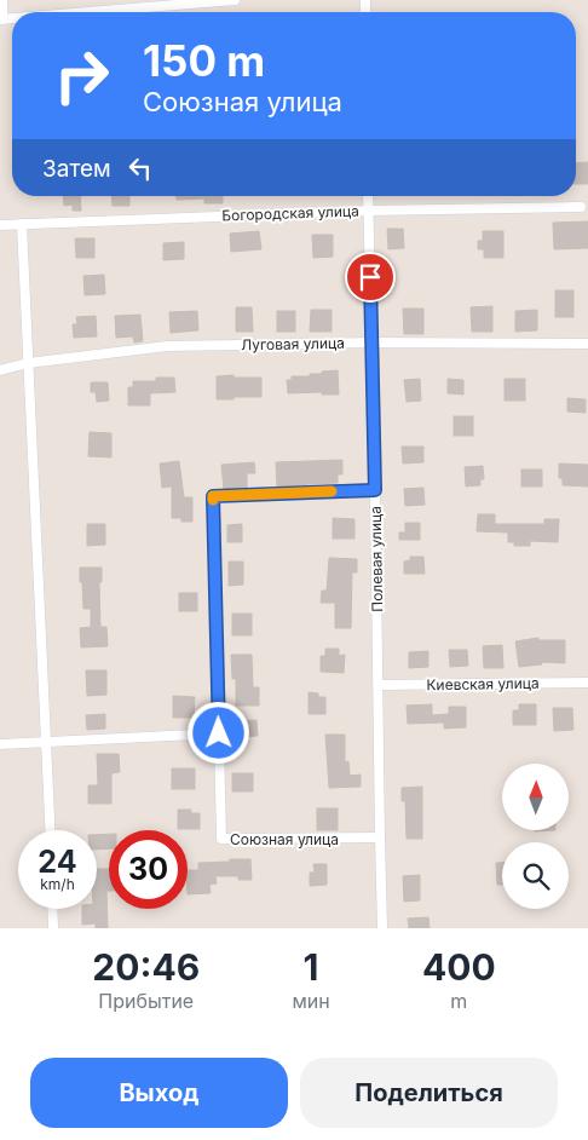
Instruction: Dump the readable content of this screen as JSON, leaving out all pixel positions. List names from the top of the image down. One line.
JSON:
{"streets":{"street":["Богородская улица","Луговая улица","Полевая улица","Киевская улица","Союзная улица"]},"crossings":[["Богородская улица","Полевая улица"],["Луговая улица","Полевая улица"],["Полевая улица","Киевская улица"],["Полевая улица","Союзная улица"]],"north":"top","page":{"turn":["150 m","Союзная улица"],"then":"Затем","speed":"24 km/h","limit":"30","eta":["20:46","Прибытие","1","мин","400","m"],"buttons":["Выход","Поделиться"]}}
